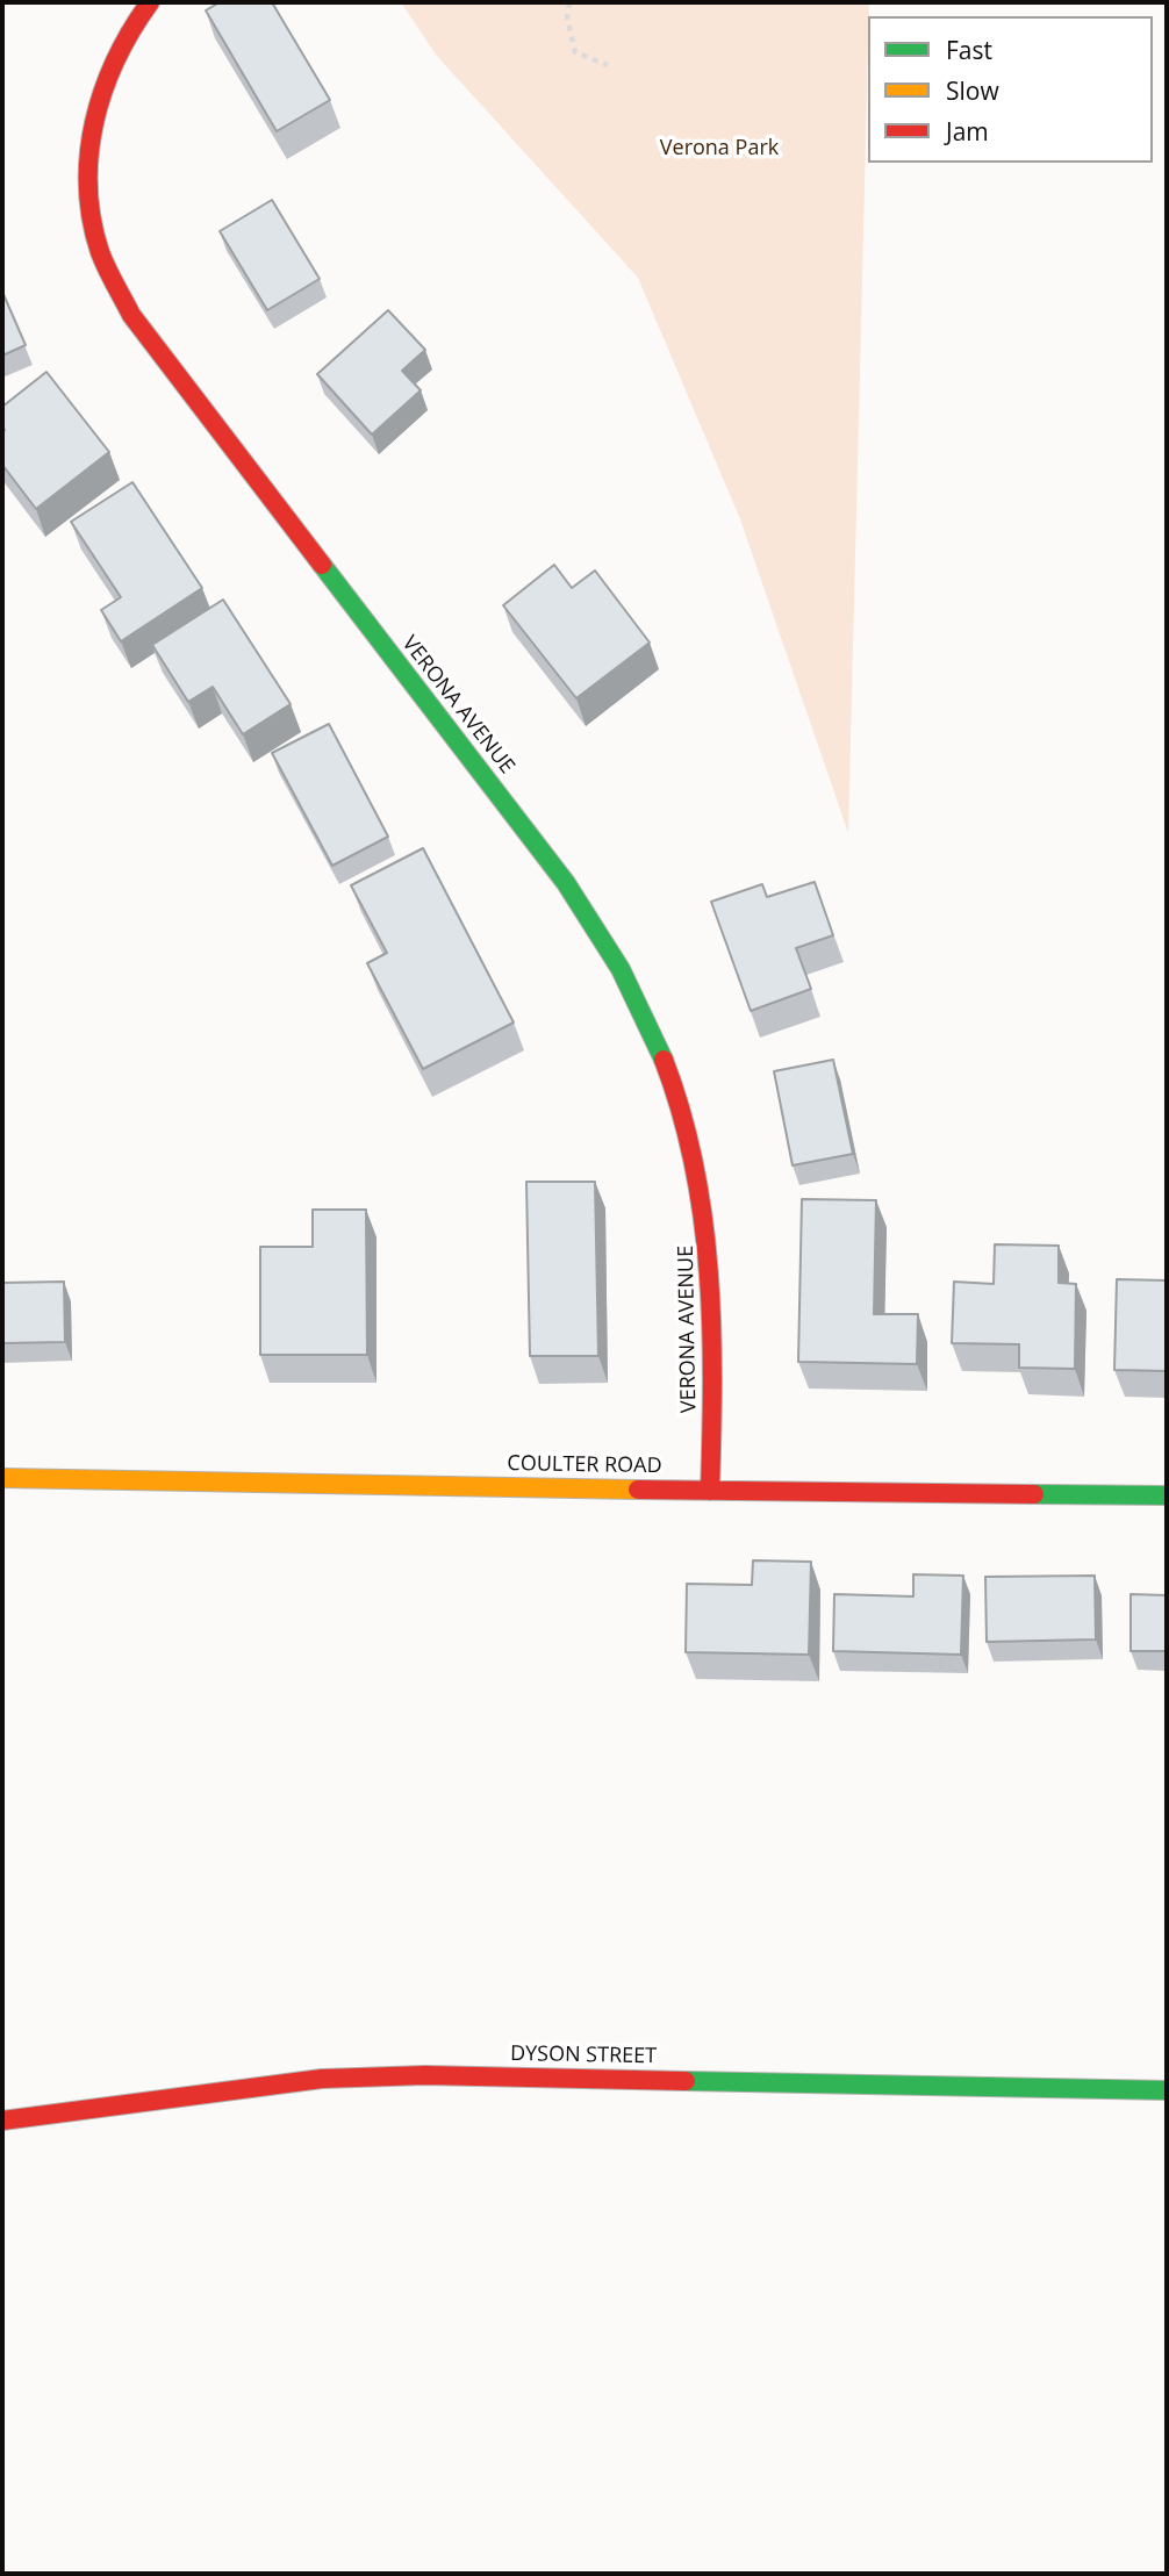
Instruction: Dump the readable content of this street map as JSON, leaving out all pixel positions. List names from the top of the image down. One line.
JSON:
{"streets":{"street":["VERONA AVENUE","COULTER ROAD","DYSON STREET"]},"crossings":[["VERONA AVENUE","COULTER ROAD"]],"parks":["Verona Park"],"legend":["Fast","Slow","Jam"]}
